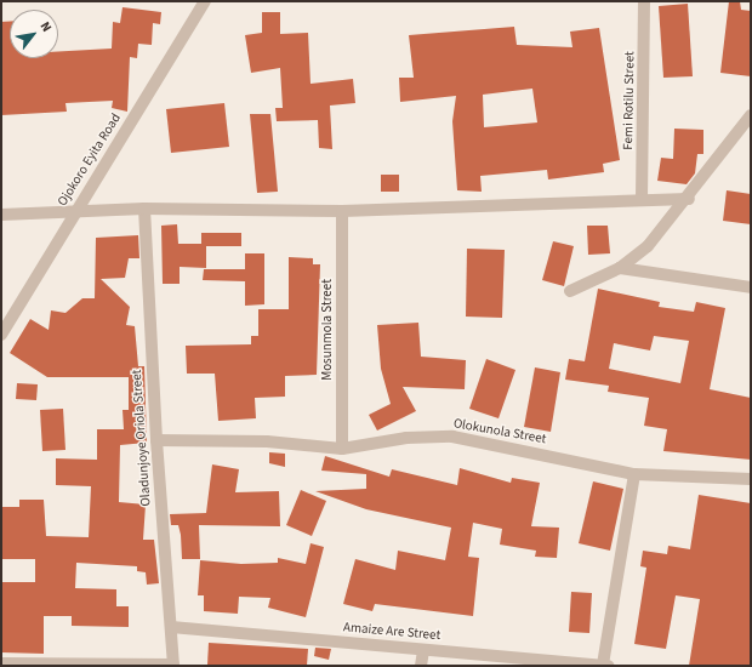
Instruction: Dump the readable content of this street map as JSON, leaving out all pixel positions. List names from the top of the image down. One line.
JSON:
{"streets":{"street":["Femi Rotilu Street","Ojokoro Eyita Road","Mosunmola Street","Olokunola Street","Oladunjoye Oriola Street","Amaize Are Street"]},"crossings":[["Mosunmola Street","Olokunola Street"],["Olokunola Street","Oladunjoye Oriola Street"],["Oladunjoye Oriola Street","Amaize Are Street"]],"north":"top right"}
